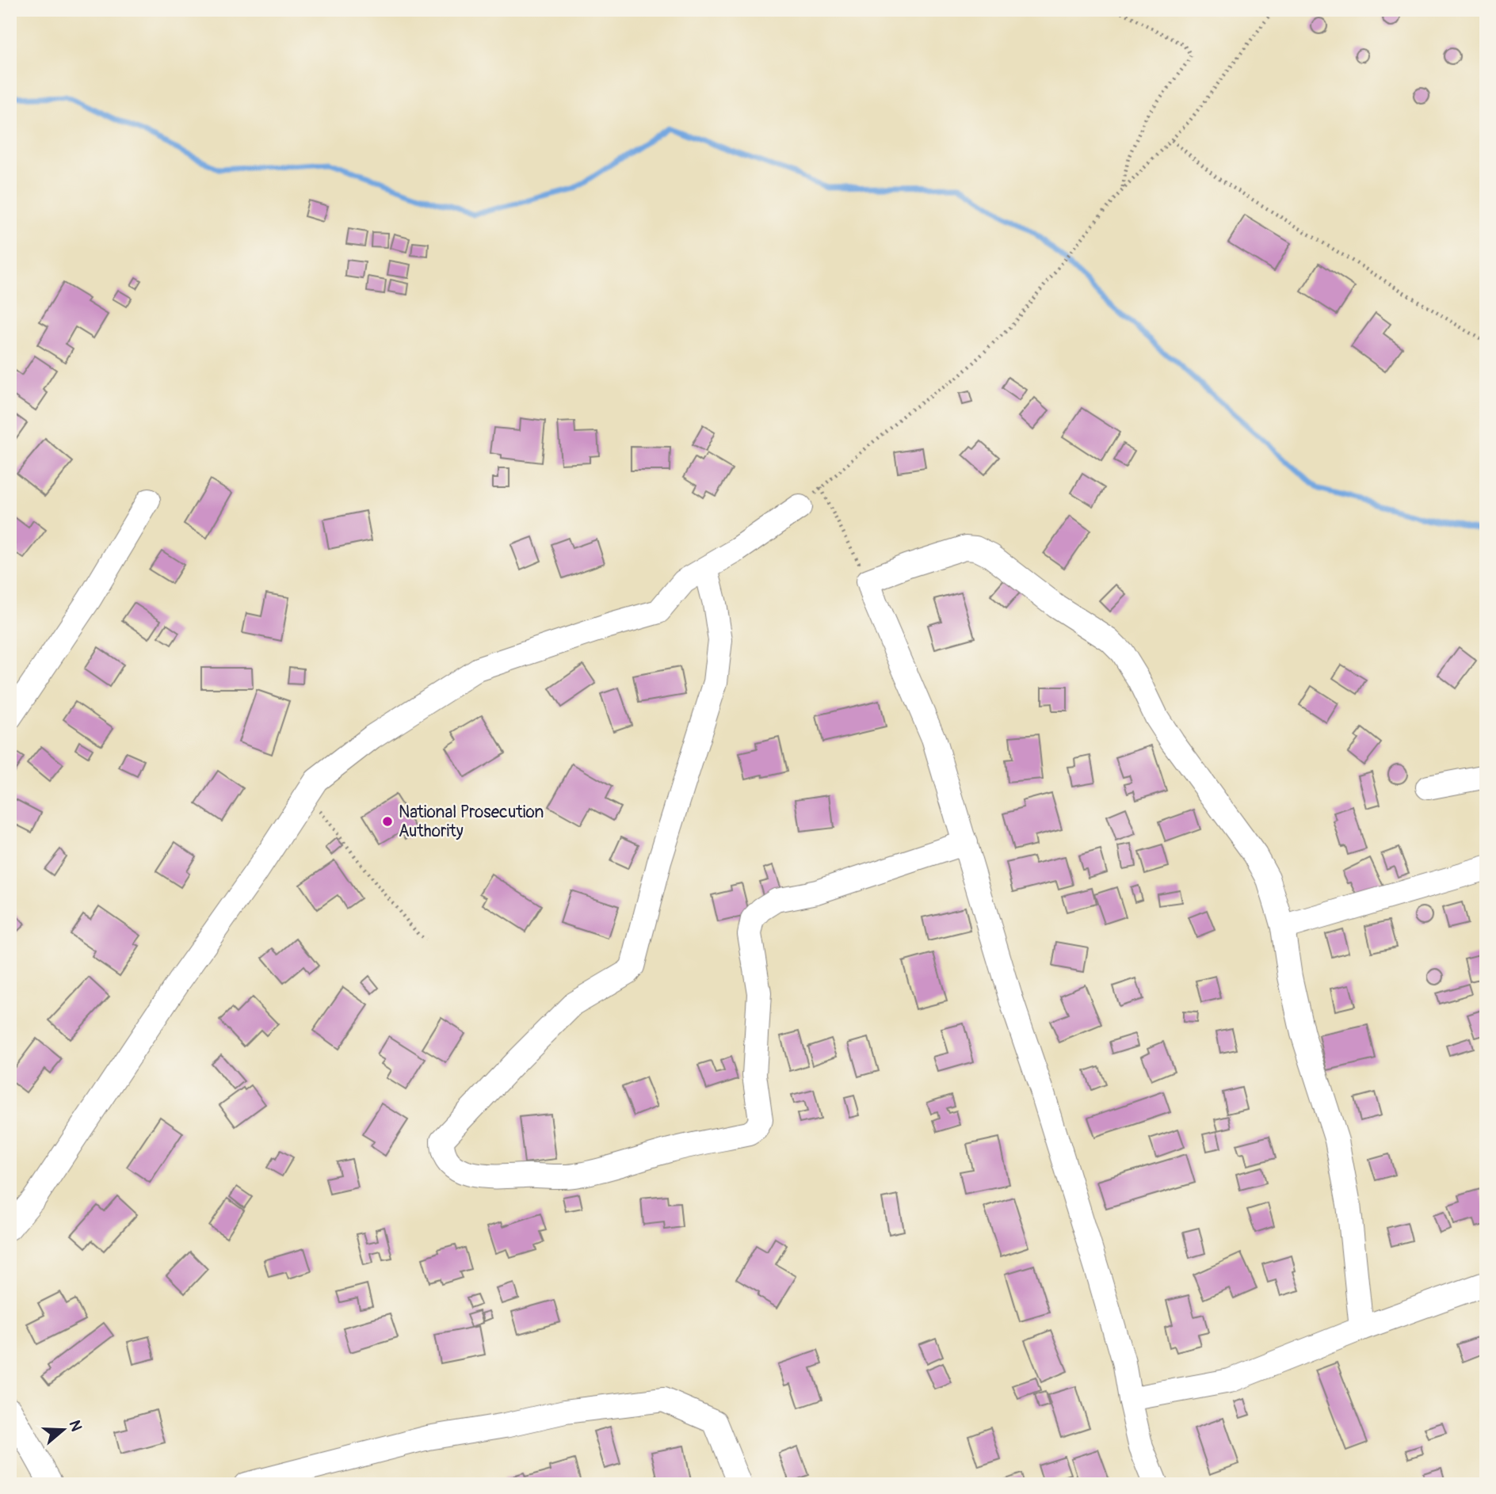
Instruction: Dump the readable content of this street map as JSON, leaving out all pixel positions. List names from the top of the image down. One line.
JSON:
{"places":["National Prosecution Authority"],"north":"right"}
